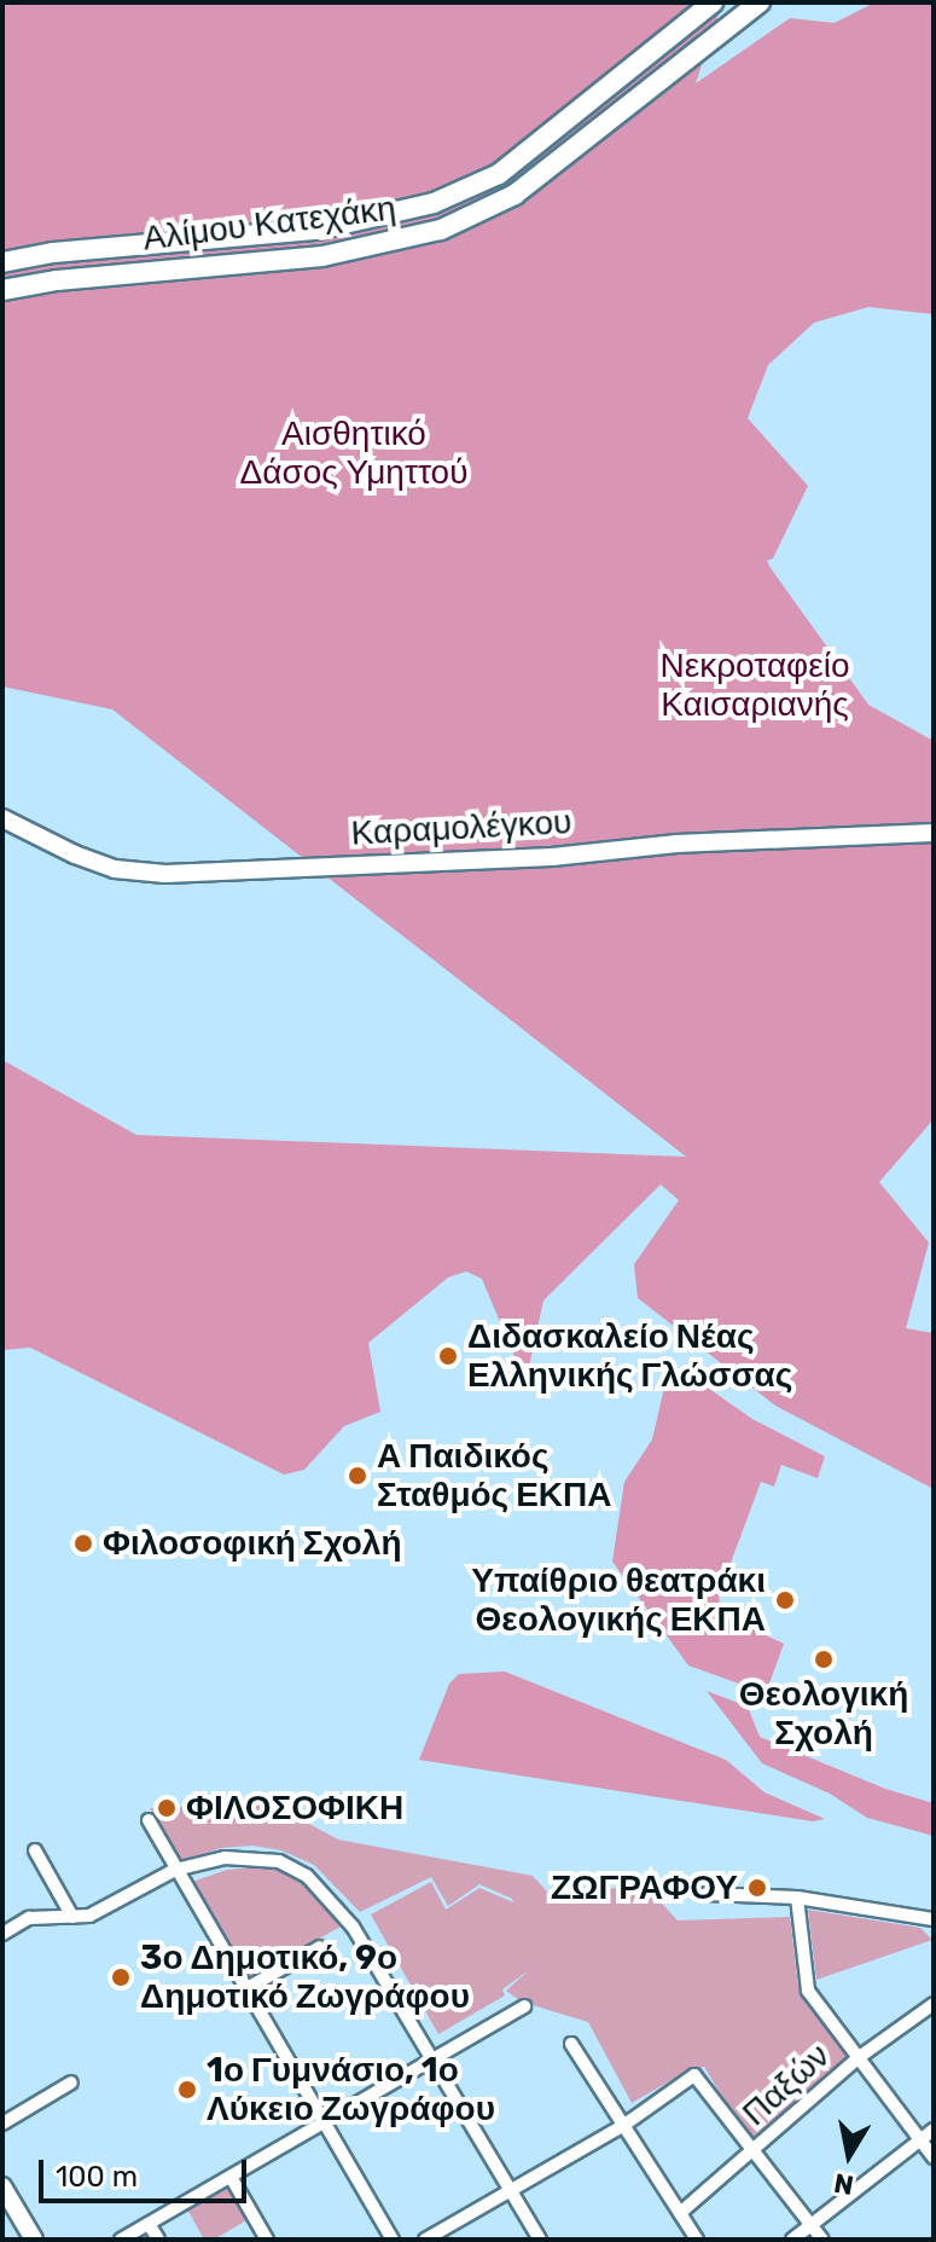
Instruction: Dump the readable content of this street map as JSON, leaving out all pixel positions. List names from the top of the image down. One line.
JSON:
{"streets":{"main road":["Αλίμου Κατεχάκη","Καραμολέγκου"],"street":["Παξών"]},"parks":["Αισθητικό Δάσος Υμηττού","Νεκροταφείο Καισαριανής"],"places":["Διδασκαλείο Νέας Ελληνικής Γλώσσας","Α Παιδικός Σταθμός ΕΚΠΑ","Φιλοσοφική Σχολή","Υπαίθριο θεατράκι Θεολογικής ΕΚΠΑ","Θεολογική Σχολή","ΦΙΛΟΣΟΦΙΚΗ","ΖΩΓΡΑΦΟΥ","3ο Δημοτικό, 9ο Δημοτικό Ζωγράφου","1ο Γυμνάσιο, 1ο Λύκειο Ζωγράφου"],"scale_bar":"100 m","north":"bottom"}
